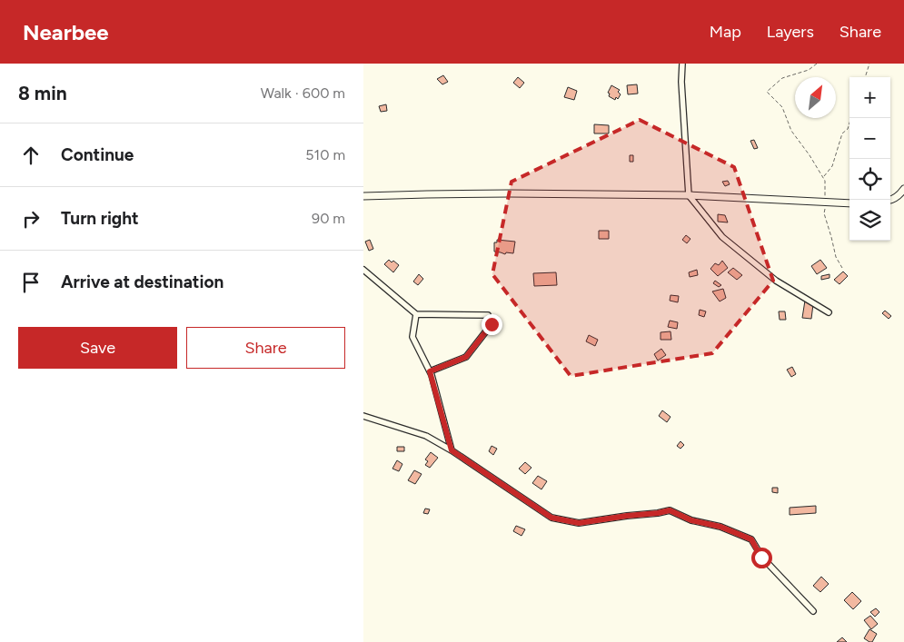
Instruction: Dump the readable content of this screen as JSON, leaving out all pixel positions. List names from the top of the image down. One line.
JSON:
{"north":"top right","page":{"header":"Nearbee","nav":["Map","Layers","Share"],"heading":["8 min","Walk · 600 m"],"map_buttons":["+","−"],"list":[["Continue","510 m"],["Turn right","90 m"],"Arrive at destination"],"buttons":["Save","Share"]}}
